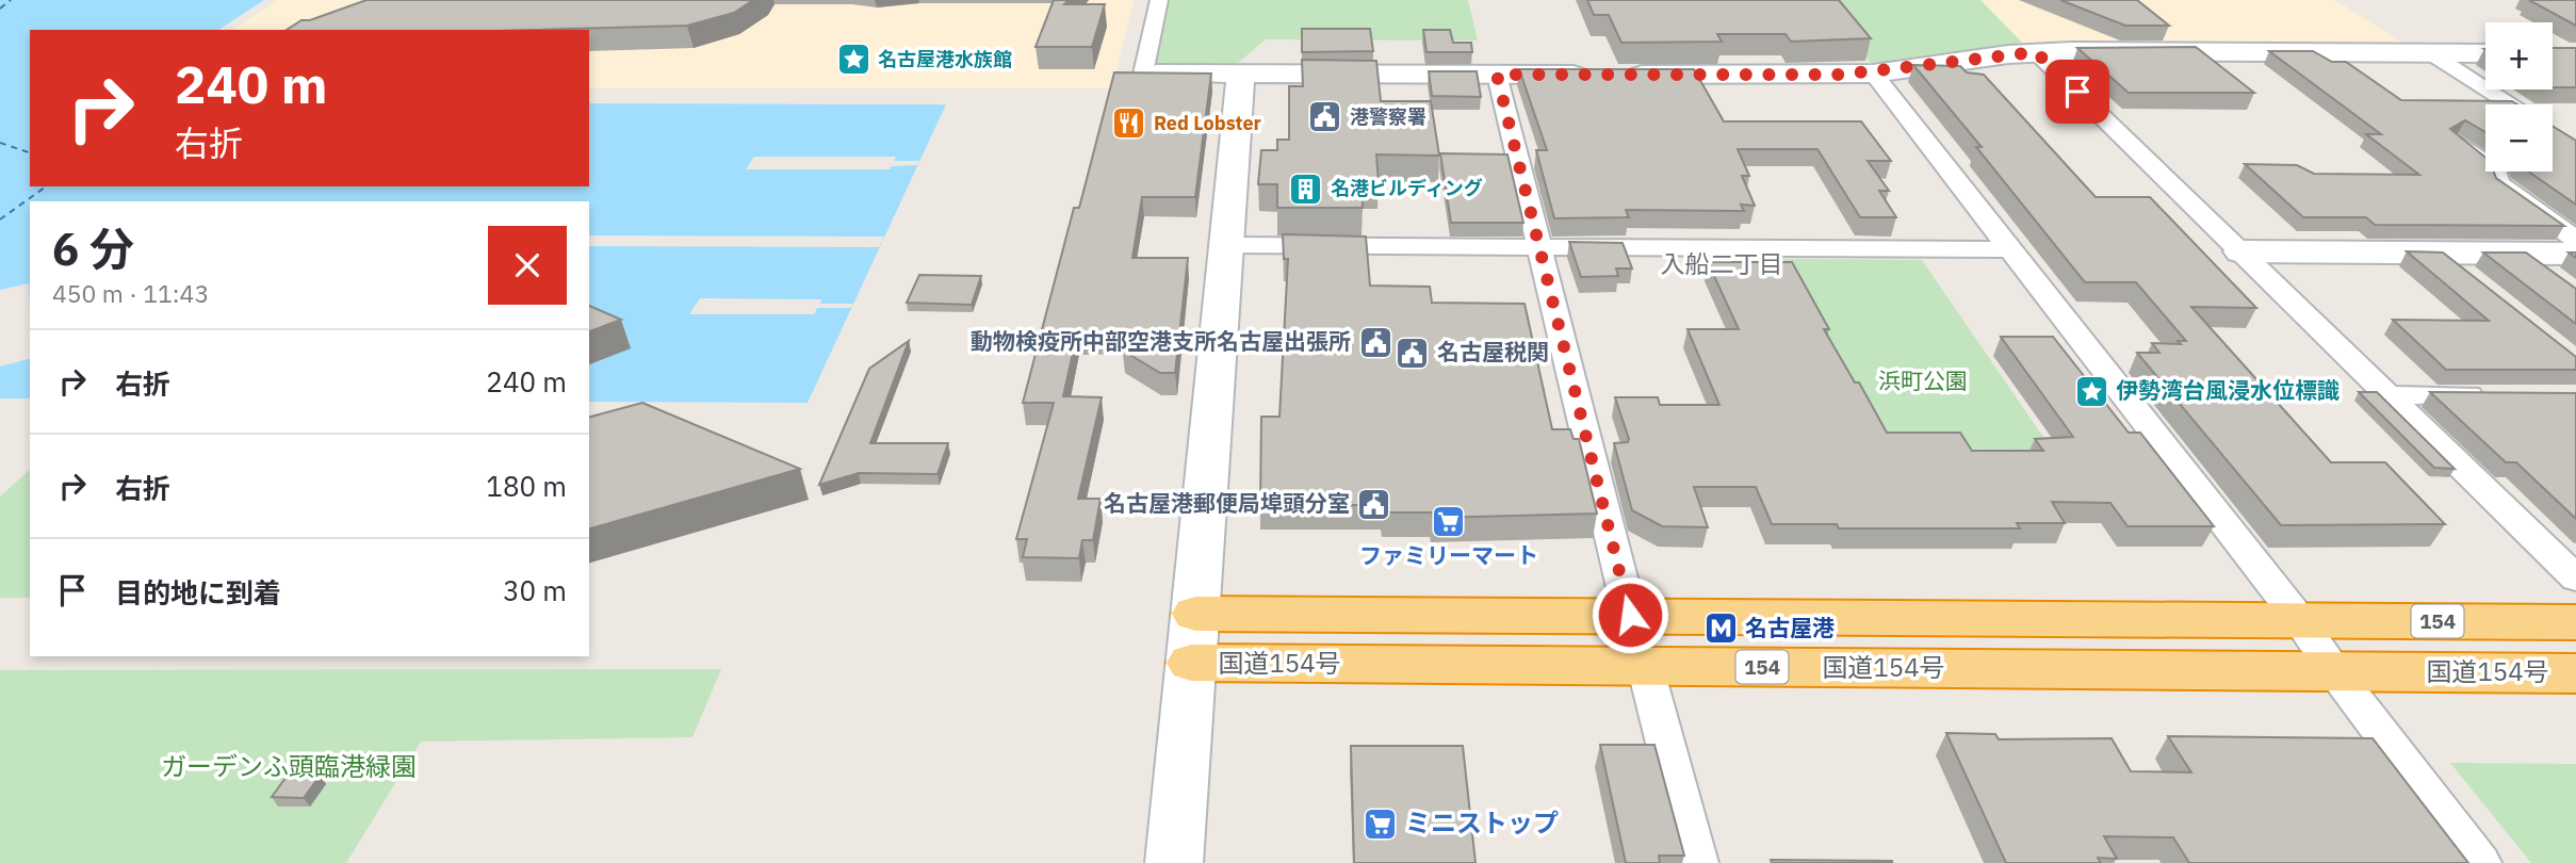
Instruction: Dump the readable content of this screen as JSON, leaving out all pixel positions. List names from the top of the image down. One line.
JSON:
{"streets":{"highway":["154","国道154号"]},"districts":["入船二丁目"],"parks":["浜町公園","ガーデンふ頭臨港緑園"],"places":{"place":["名古屋港水族館","伊勢湾台風浸水位標識"],"public building":["港警察署","動物検疫所中部空港支所名古屋出張所","名古屋税関","名古屋港郵便局埠頭分室"],"restaurant":["Red Lobster"],"building":["名港ビルディング"],"supermarket":["ファミリーマート","ミニストップ"],"metro station":["名古屋港"]},"page":{"map_buttons":["+","−"],"turn":["240 m","右折"],"heading":["6 分","450 m · 11:43"],"list":[{"name":"右折","value":"240 m"},{"name":"右折","value":"180 m"},{"name":"目的地に到着","value":"30 m"}]}}
